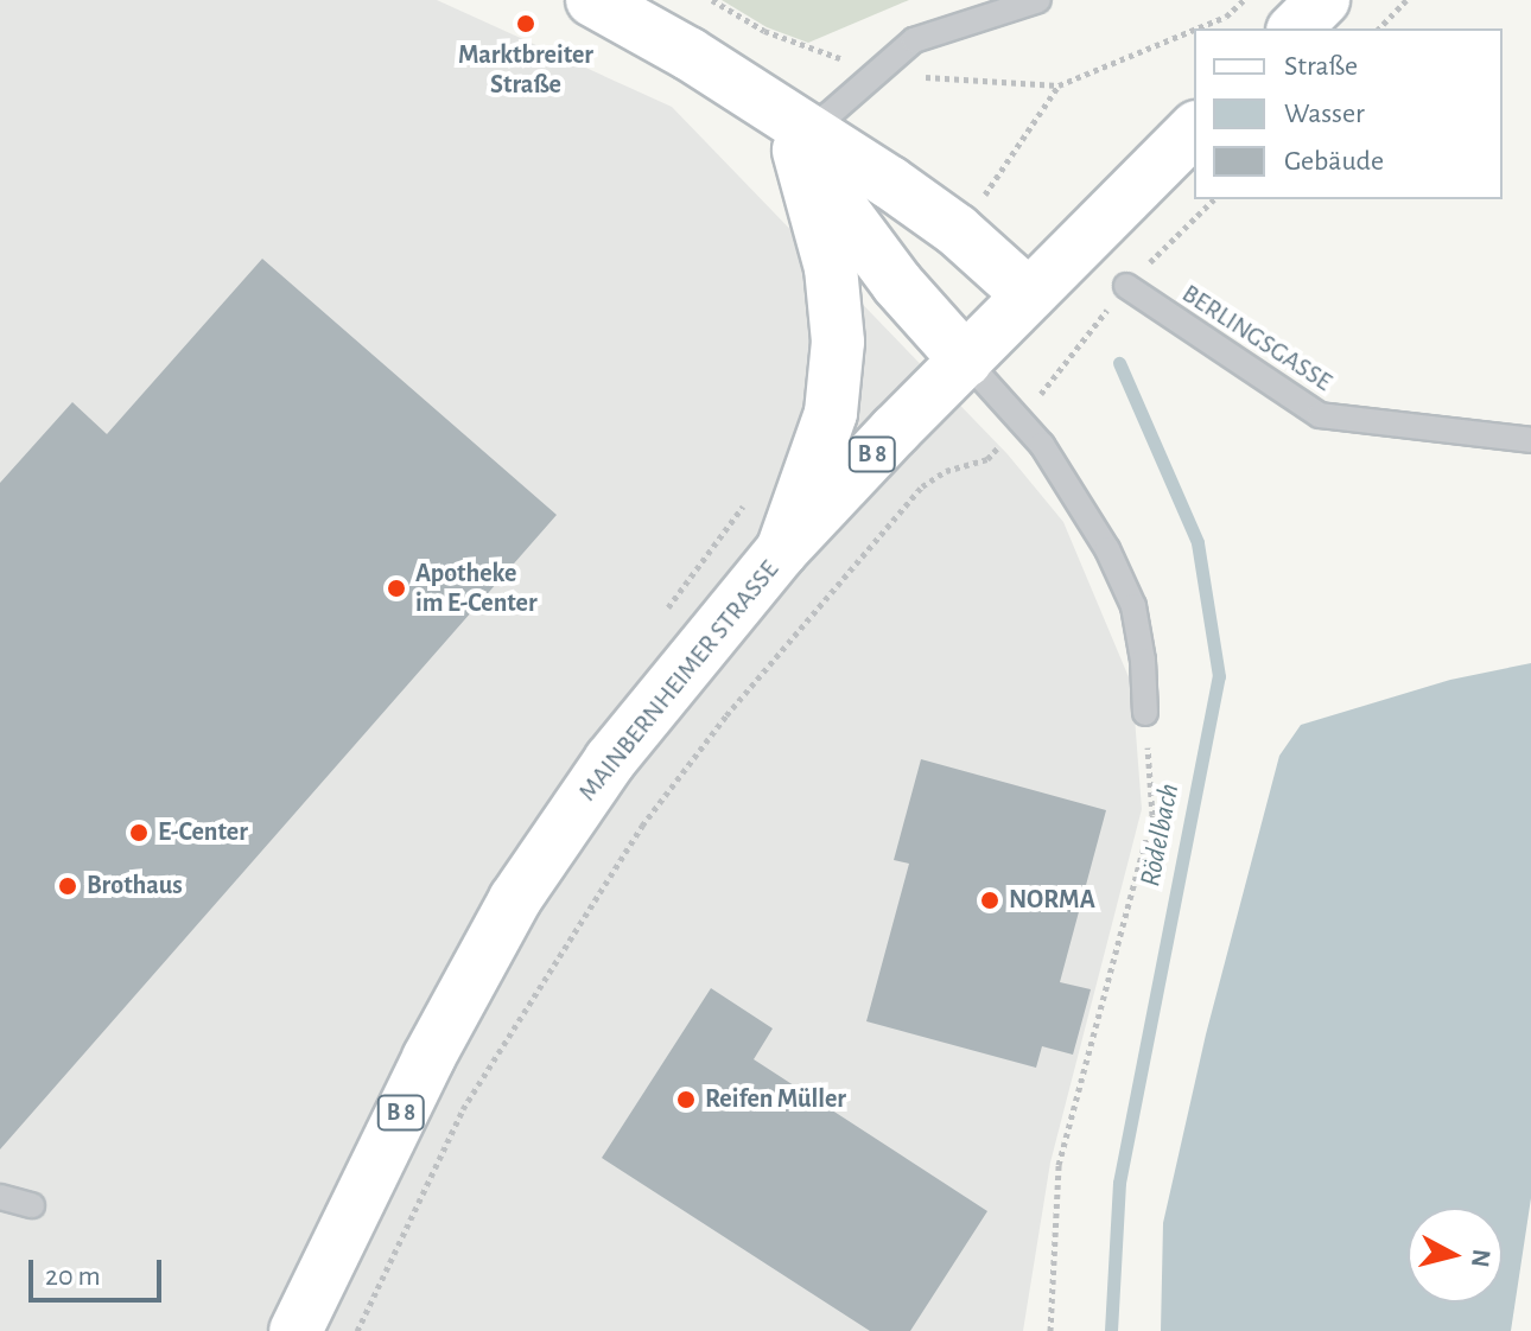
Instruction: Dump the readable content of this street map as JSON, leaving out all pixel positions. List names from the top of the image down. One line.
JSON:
{"streets":{"main road":["B 8","MAINBERNHEIMER STRASSE"],"lane":["BERLINGSGASSE"]},"water":["Rödelbach"],"places":["Marktbreiter Straße","Apotheke im E-Center","E-Center","Brothaus","NORMA","Reifen Müller"],"legend":["Straße","Wasser","Gebäude"],"scale_bar":"20 m","north":"right"}
